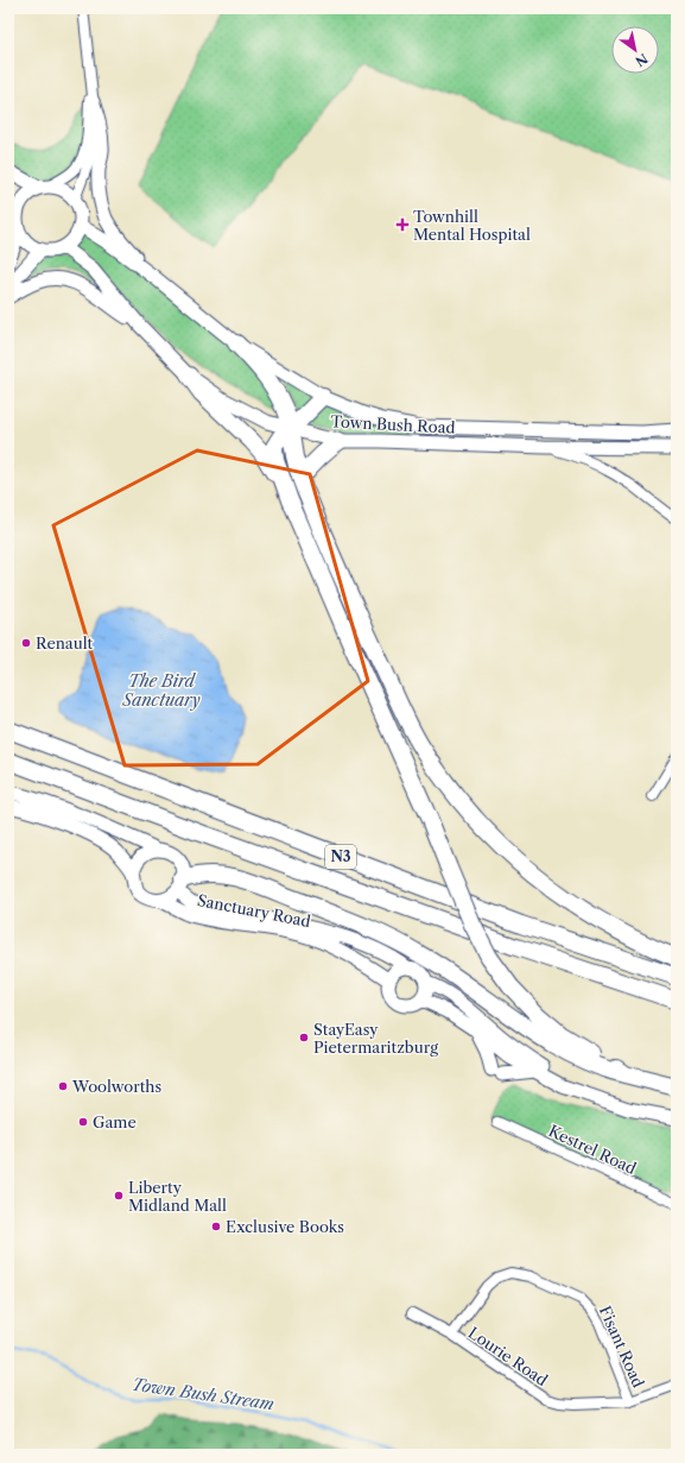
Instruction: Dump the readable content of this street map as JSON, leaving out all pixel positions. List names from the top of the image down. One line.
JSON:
{"streets":{"highway":["N3"],"street":["Town Bush Road","Sanctuary Road","Kestrel Road","Fisant Road","Lourie Road"]},"crossings":[["Fisant Road","Lourie Road"]],"water":["The Bird Sanctuary","Town Bush Stream"],"places":{"health":["Townhill Mental Hospital"],"other":["Renault","StayEasy Pietermaritzburg","Woolworths","Game","Liberty Midland Mall","Exclusive Books"]},"north":"bottom right"}
